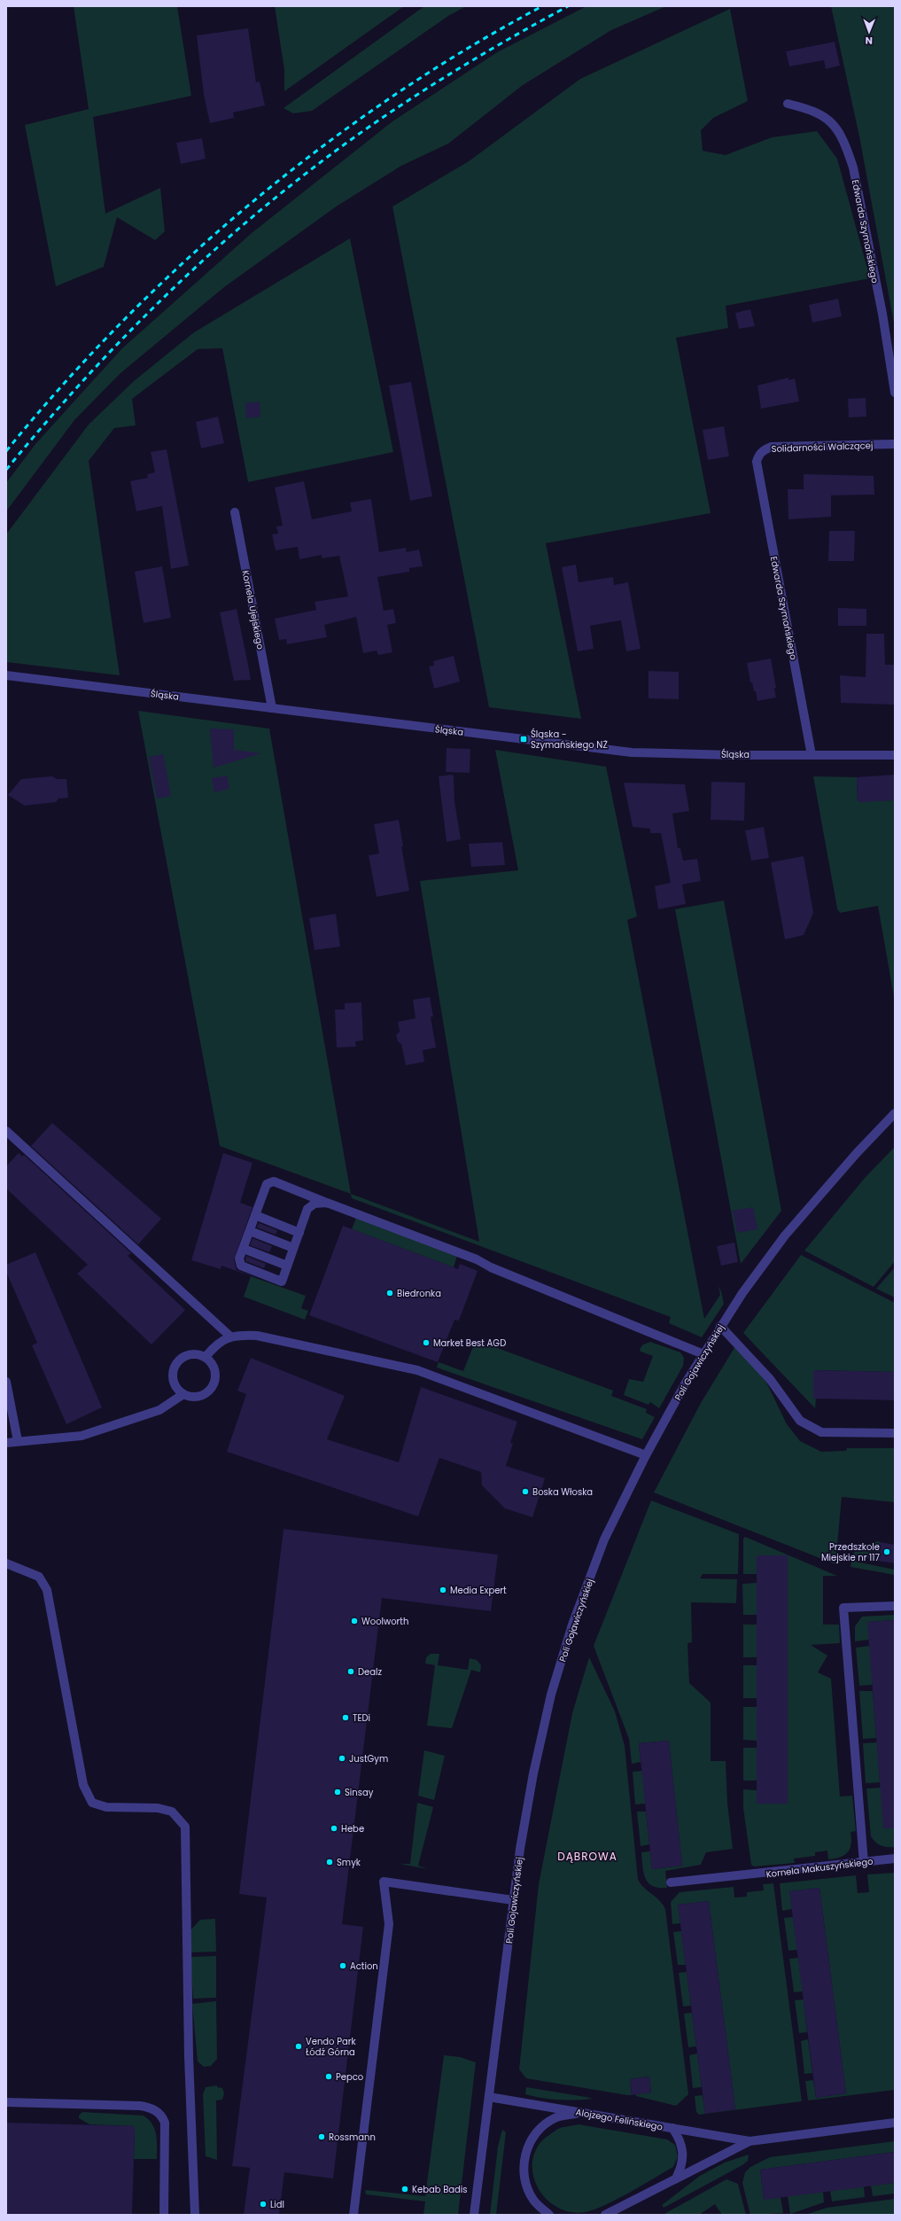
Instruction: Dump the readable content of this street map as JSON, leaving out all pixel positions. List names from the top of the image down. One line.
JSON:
{"streets":{"street":["Edwarda Szymańskiego","Solidarności Walczącej","Kornela Ujejskiego","Śląska","Poli Gojawiczyńskiej","Kornela Makuszyńskiego","Alojzego Felińskiego"]},"crossings":[["Edwarda Szymańskiego","Solidarności Walczącej"],["Edwarda Szymańskiego","Śląska"],["Kornela Ujejskiego","Śląska"],["Poli Gojawiczyńskiej","Alojzego Felińskiego"]],"districts":["DĄBROWA"],"places":{"transit":["Śląska - Szymańskiego NŻ"],"other":["Biedronka","Market Best AGD","Boska Włoska","Przedszkole Miejskie nr 117","Media Expert","Woolworth","Dealz","TEDi","JustGym","Sinsay","Hebe","Smyk","Action","Vendo Park Łódź Górna","Pepco","Rossmann","Kebab Badis","Lidl"]},"north":"bottom"}
